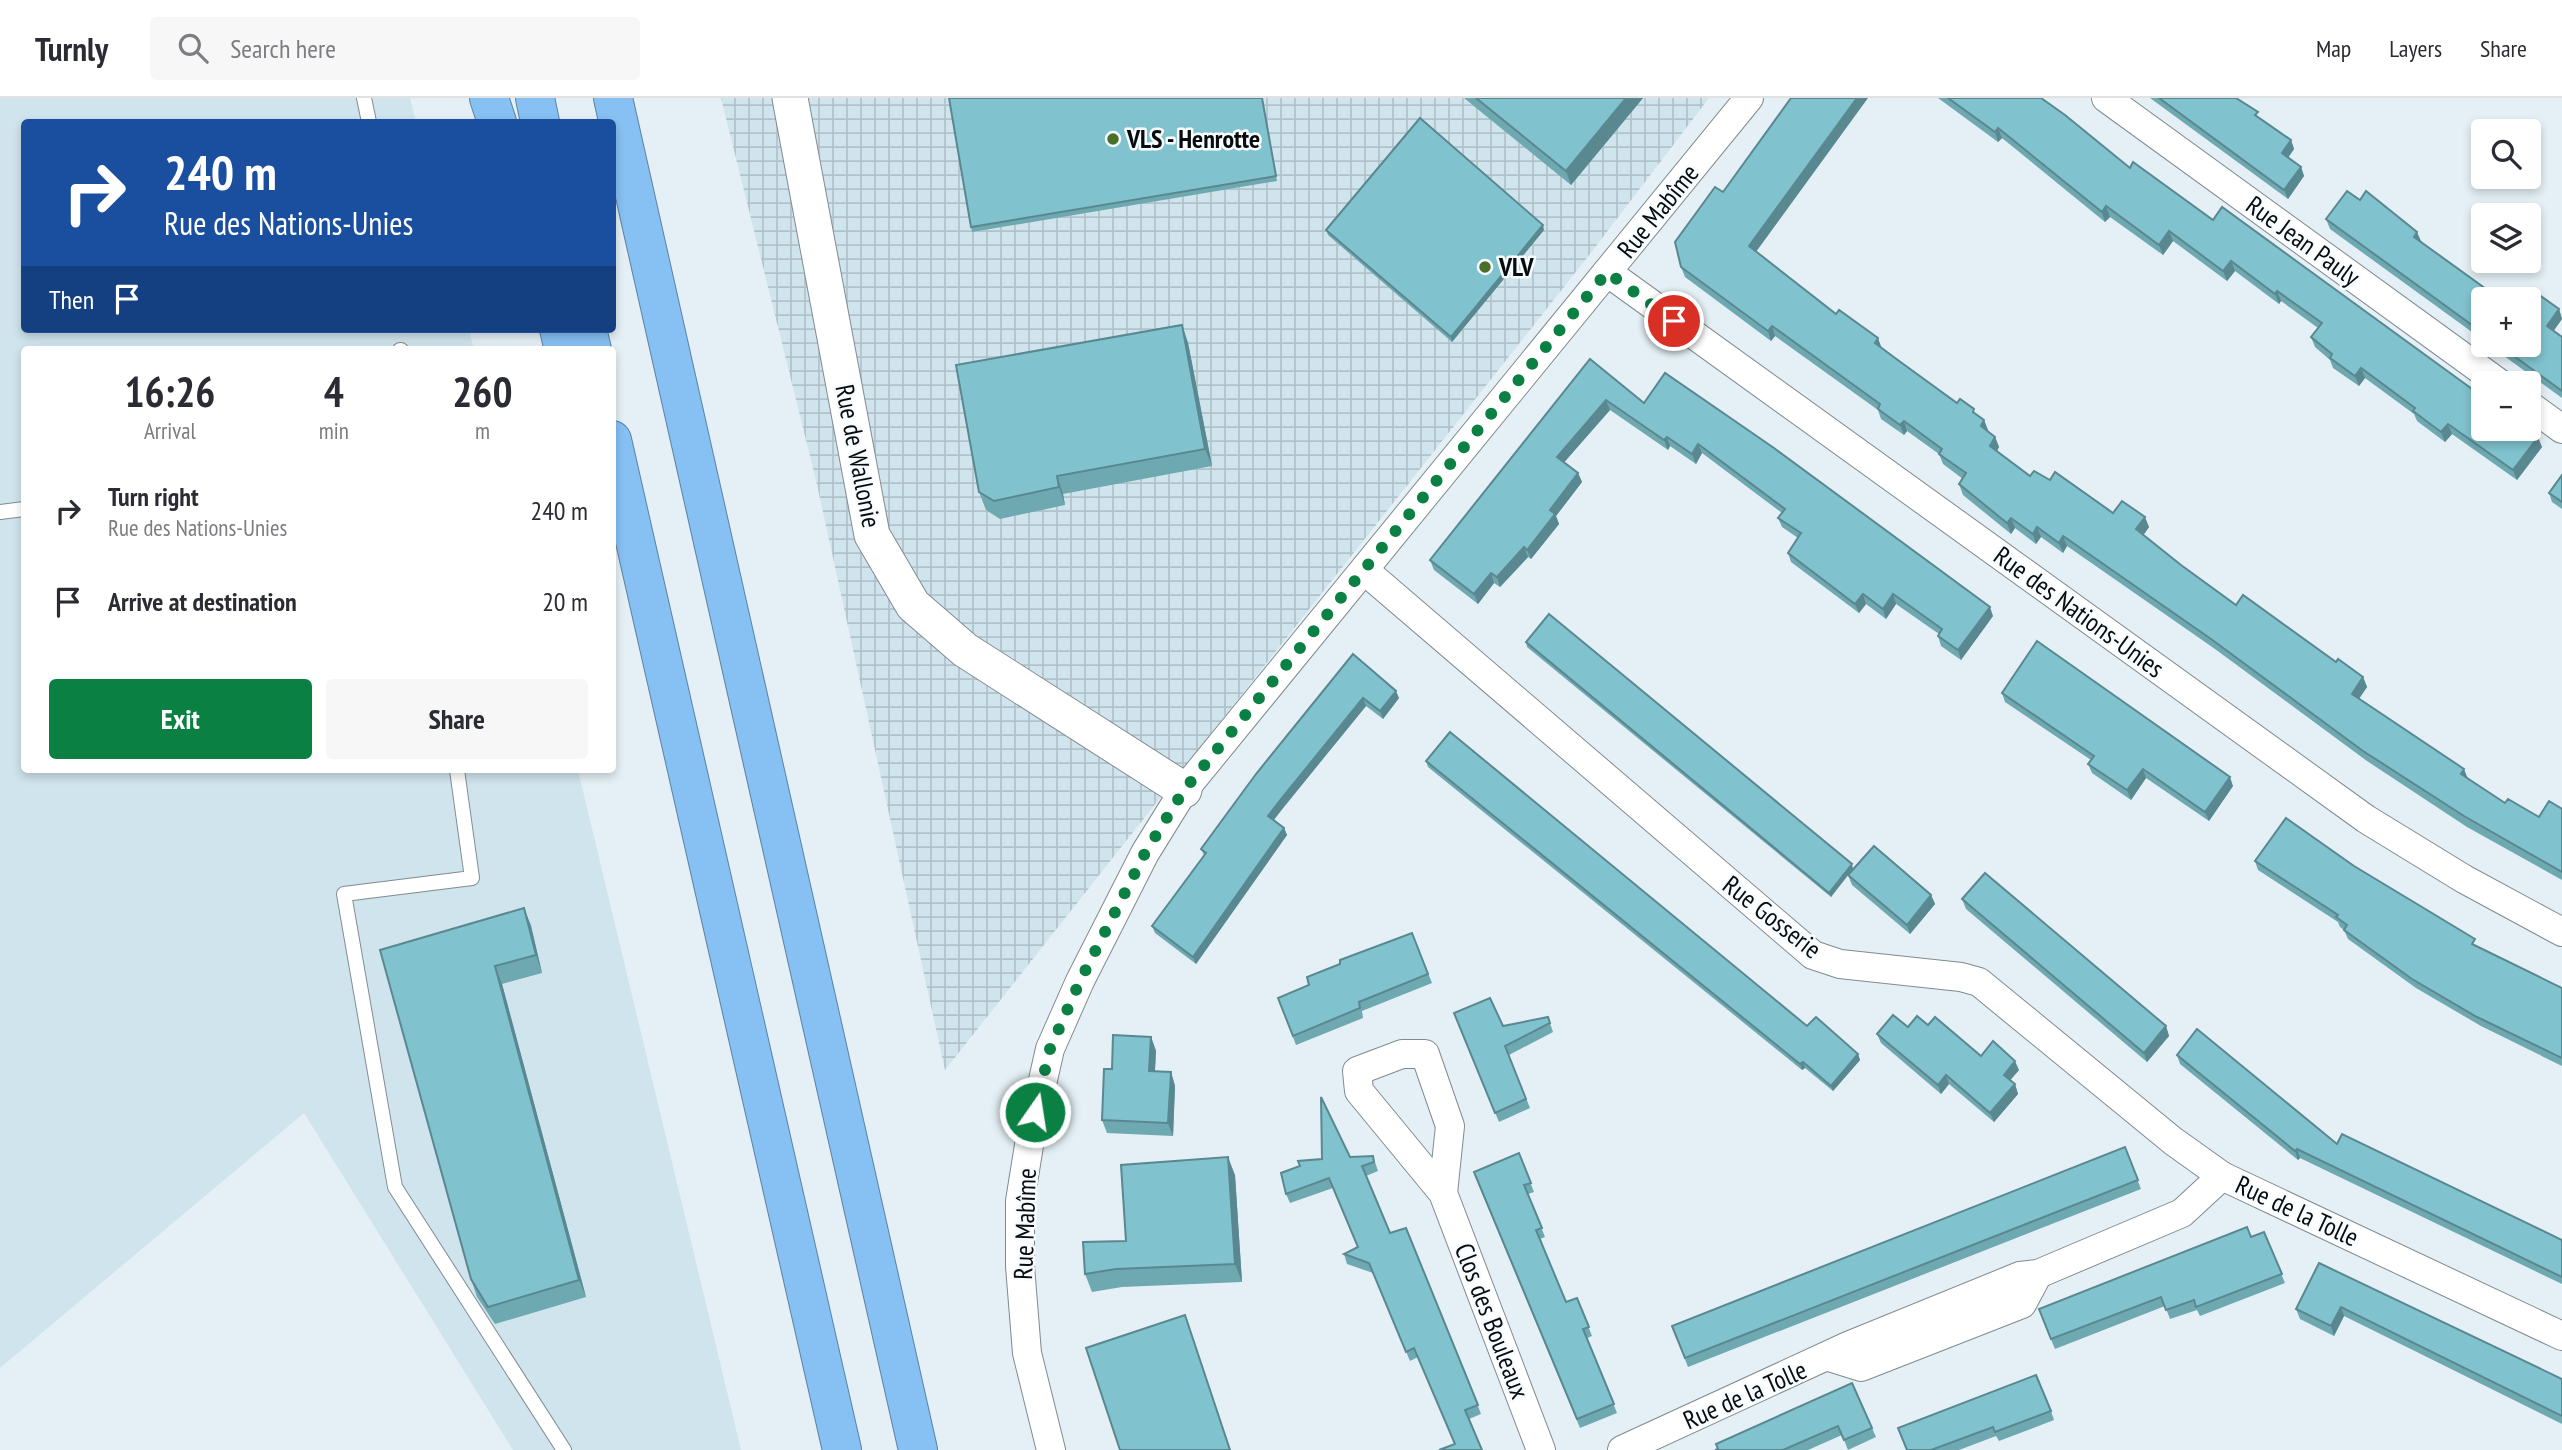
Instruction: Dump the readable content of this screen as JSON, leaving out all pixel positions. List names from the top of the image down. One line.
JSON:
{"streets":{"street":["Rue Mabîme","Rue Jean Pauly","Rue de Wallonie","Rue des Nations-Unies","Rue Gosserie","Rue de la Tolle","Clos des Bouleaux"]},"crossings":[["Rue Mabîme","Rue de Wallonie"],["Rue Mabîme","Rue des Nations-Unies"],["Rue Mabîme","Rue Gosserie"],["Rue Gosserie","Rue de la Tolle"]],"places":["VLS - Henrotte","VLV"],"page":{"header":"Turnly","search":"Search here","nav":["Map","Layers","Share"],"map_buttons":["+","−"],"turn":["240 m","Rue des Nations-Unies"],"then":"Then","eta":["16:26","Arrival","4","min","260","m"],"list":[{"name":"Turn right","note":"Rue des Nations-Unies","value":"240 m"},{"name":"Arrive at destination","value":"20 m"}],"buttons":["Exit","Share"]}}
